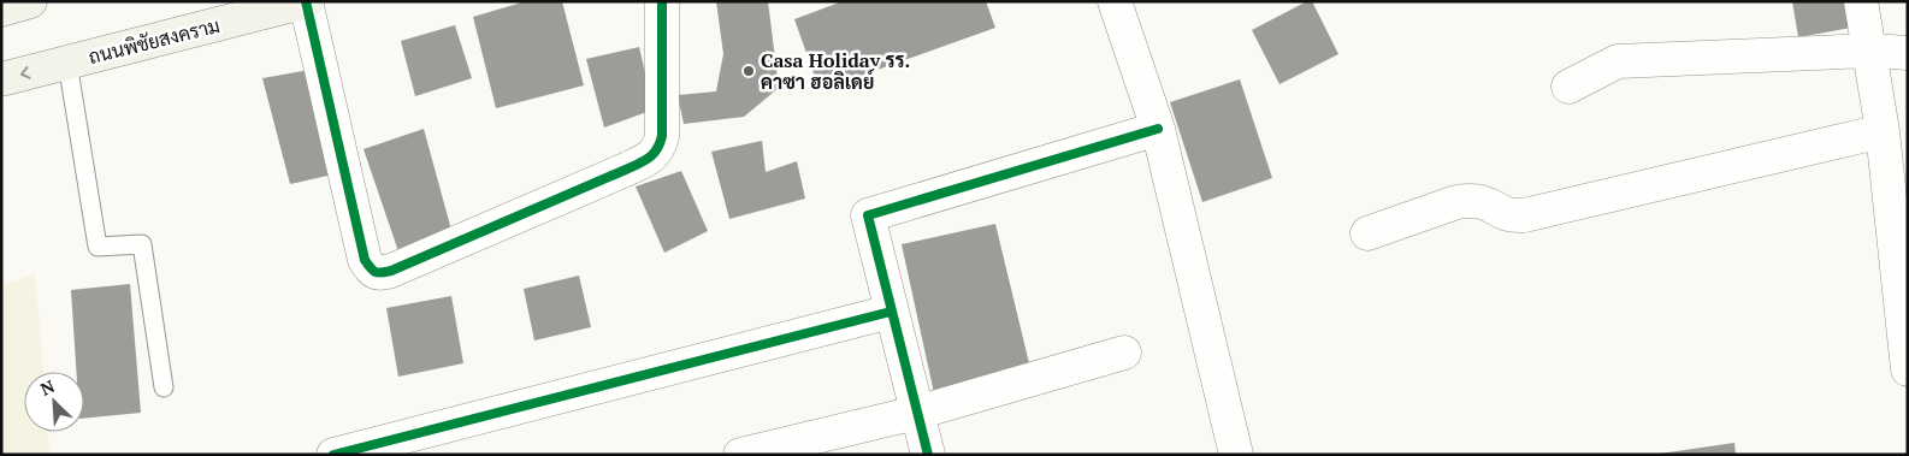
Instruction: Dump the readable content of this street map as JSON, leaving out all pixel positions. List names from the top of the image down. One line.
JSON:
{"streets":{"main road":["ถนนพิชัยสงคราม"]},"places":["Casa Holiday รร. คาซา ฮอลิเดย์"],"north":"top left"}
